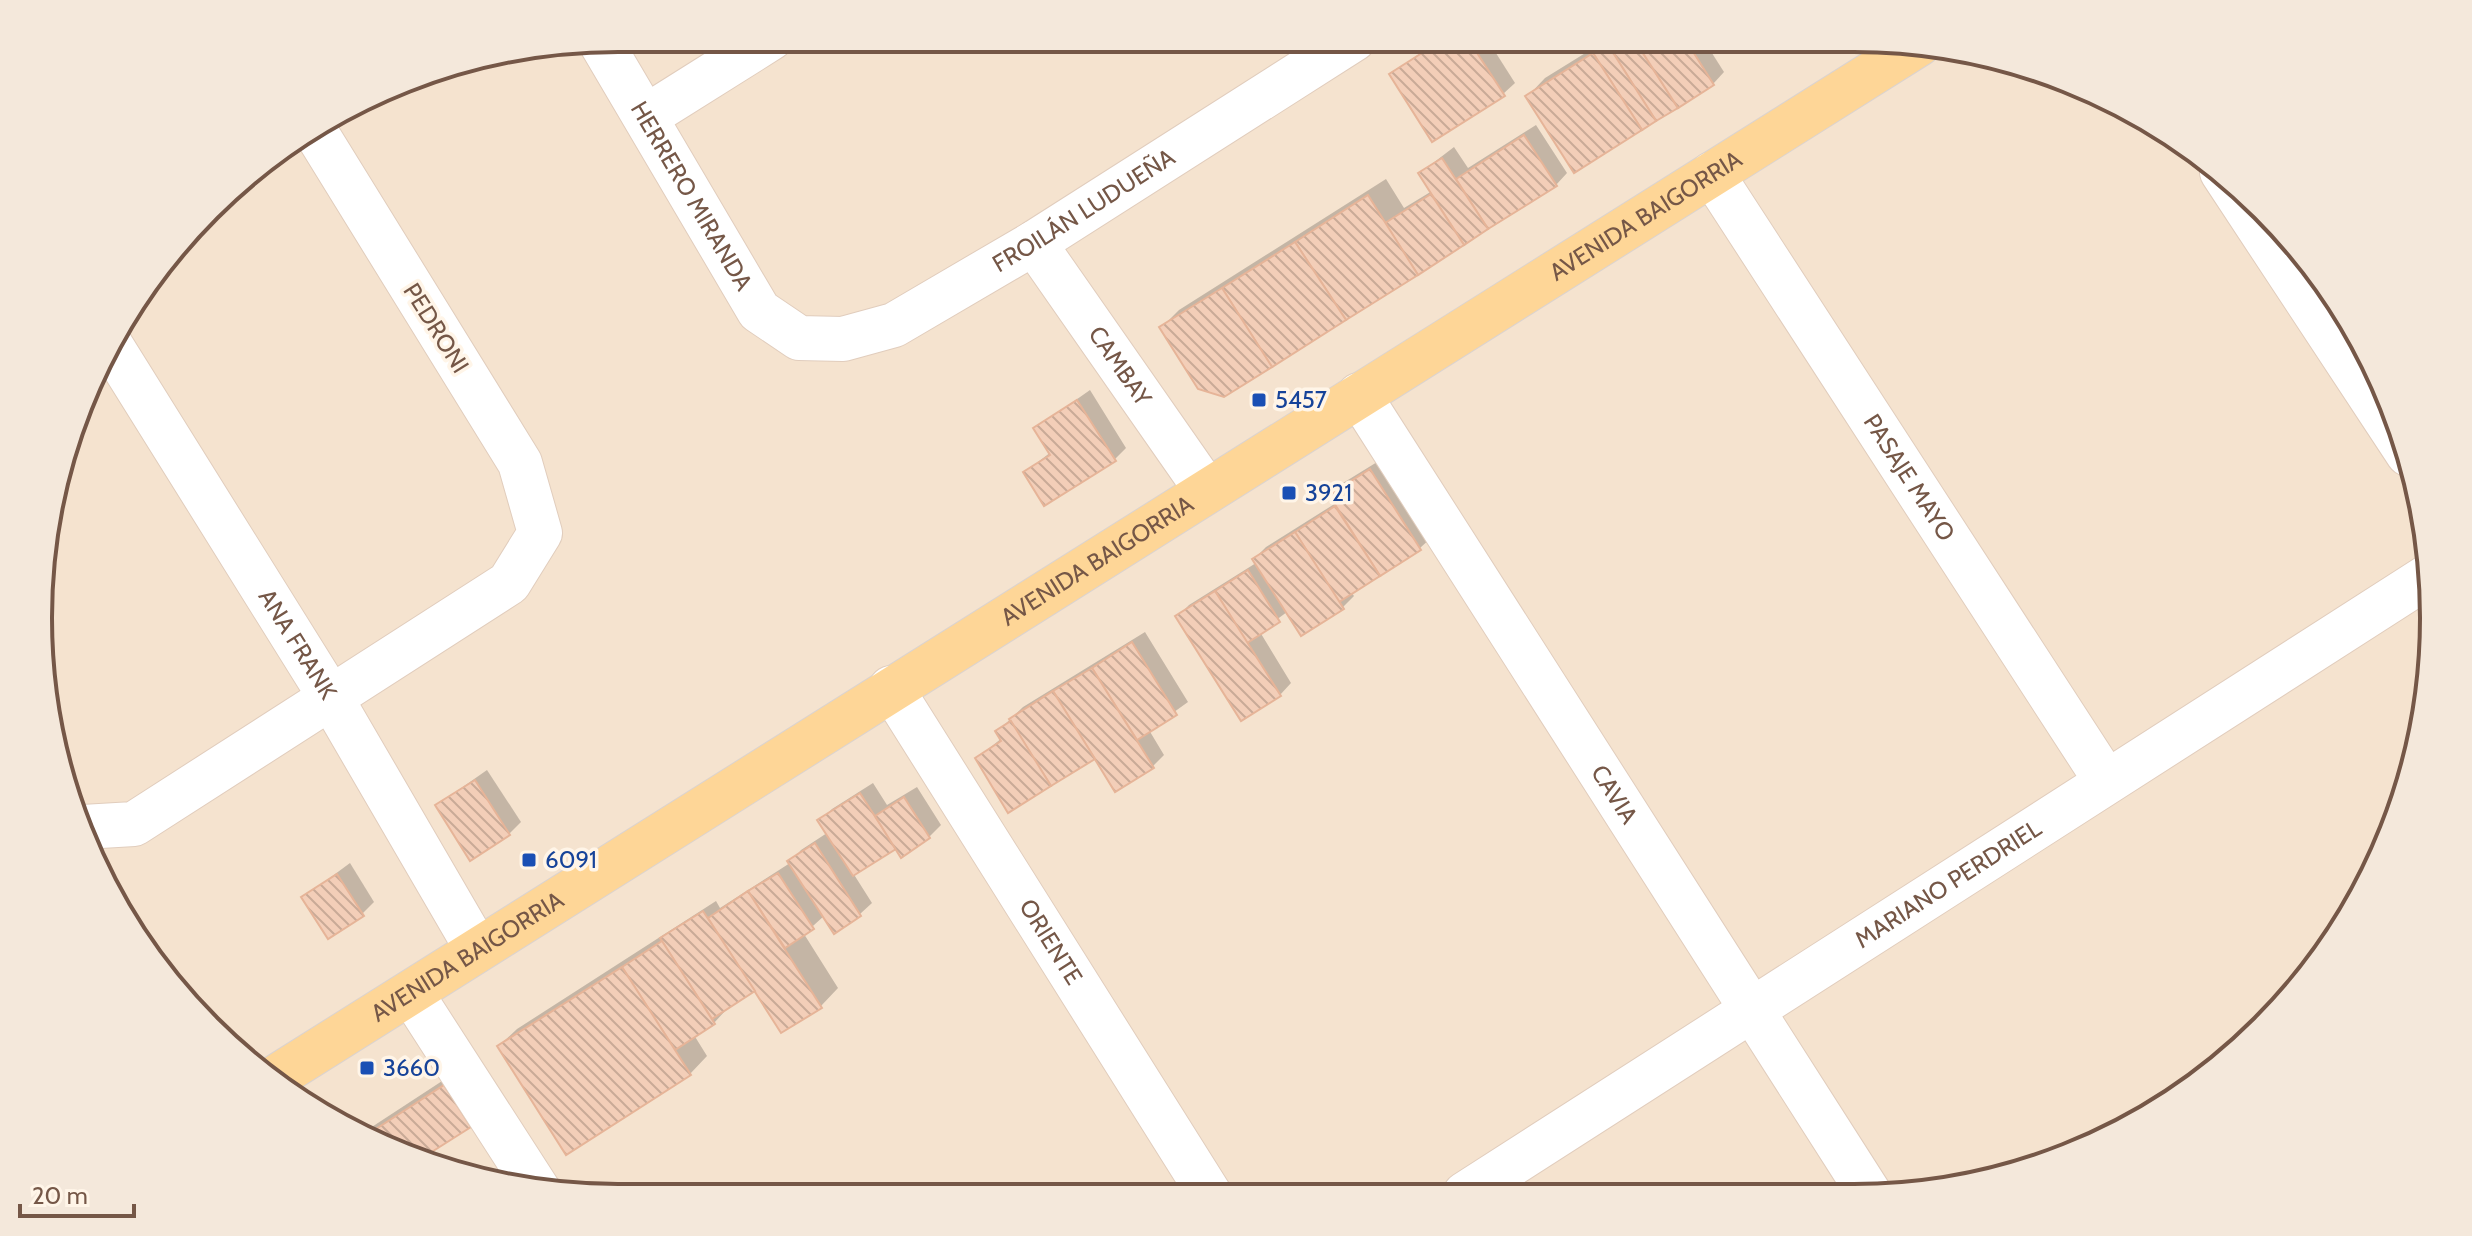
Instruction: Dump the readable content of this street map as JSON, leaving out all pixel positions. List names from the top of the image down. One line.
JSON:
{"streets":{"main road":["AVENIDA BAIGORRIA"],"street":["HERRERO MIRANDA","FROILÁN LUDUEÑA","PEDRONI","CAMBAY","PASAJE MAYO","ANA FRANK","CAVIA","MARIANO PERDRIEL","ORIENTE"]},"crossings":[["HERRERO MIRANDA","FROILÁN LUDUEÑA"],["FROILÁN LUDUEÑA","CAMBAY"],["AVENIDA BAIGORRIA","CAMBAY"],["AVENIDA BAIGORRIA","PASAJE MAYO"],["AVENIDA BAIGORRIA","ANA FRANK"],["AVENIDA BAIGORRIA","CAVIA"],["AVENIDA BAIGORRIA","ORIENTE"],["PEDRONI","ANA FRANK"],["PASAJE MAYO","MARIANO PERDRIEL"],["CAVIA","MARIANO PERDRIEL"]],"places":{"transit":["5457","3921","6091","3660"]},"scale_bar":"20 m"}
